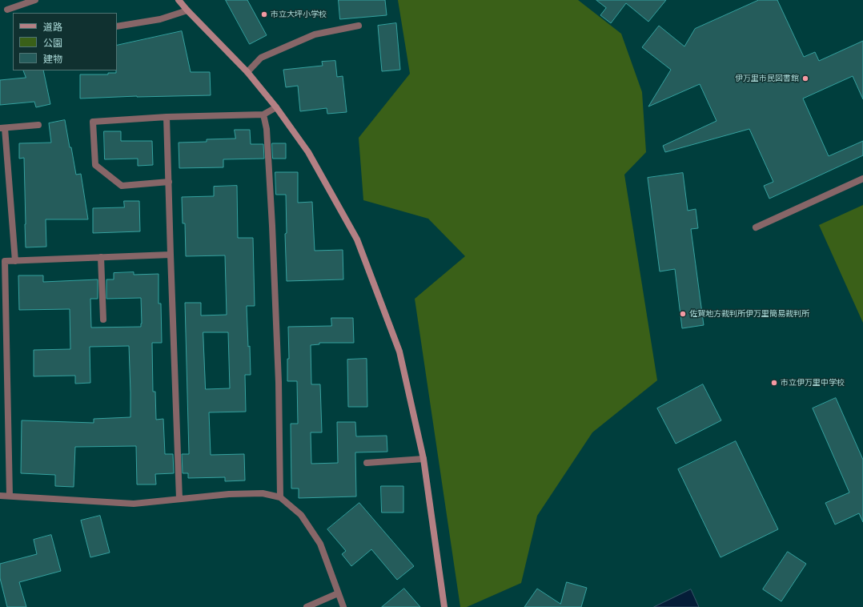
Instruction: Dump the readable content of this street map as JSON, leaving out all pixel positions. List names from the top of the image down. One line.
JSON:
{"places":["市立大坪小学校","伊万里市民図書館","佐賀地方裁判所伊万里簡易裁判所","市立伊万里中学校"],"legend":["道路","公園","建物"]}
